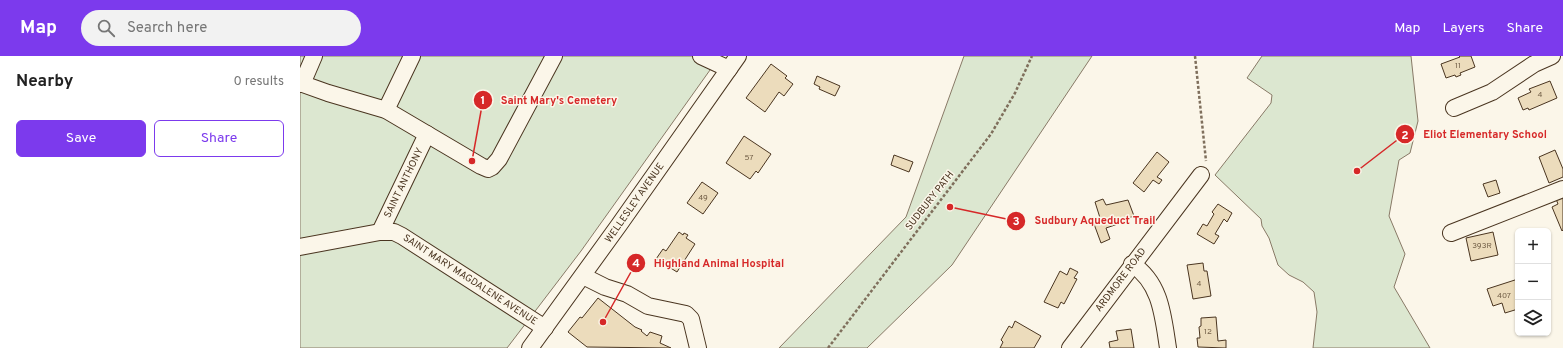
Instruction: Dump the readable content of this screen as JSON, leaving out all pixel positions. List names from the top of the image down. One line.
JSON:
{"streets":{"street":["SAINT ANTHONY","WELLESLEY AVENUE","SAINT MARY MAGDALENE AVENUE","ARDMORE ROAD"],"path":["SUDBURY PATH"]},"crossings":[["SAINT ANTHONY","SAINT MARY MAGDALENE AVENUE"],["WELLESLEY AVENUE","SAINT MARY MAGDALENE AVENUE"]],"places":["Saint Mary's Cemetery","Eliot Elementary School","Sudbury Aqueduct Trail","Highland Animal Hospital"],"house_numbers":["11","4","57","49","393R","4","407","12"],"page":{"header":"Map","search":"Search here","nav":["Map","Layers","Share"],"heading":["Nearby","0 results"],"buttons":["Save","Share"],"map_buttons":["+","−"]}}
